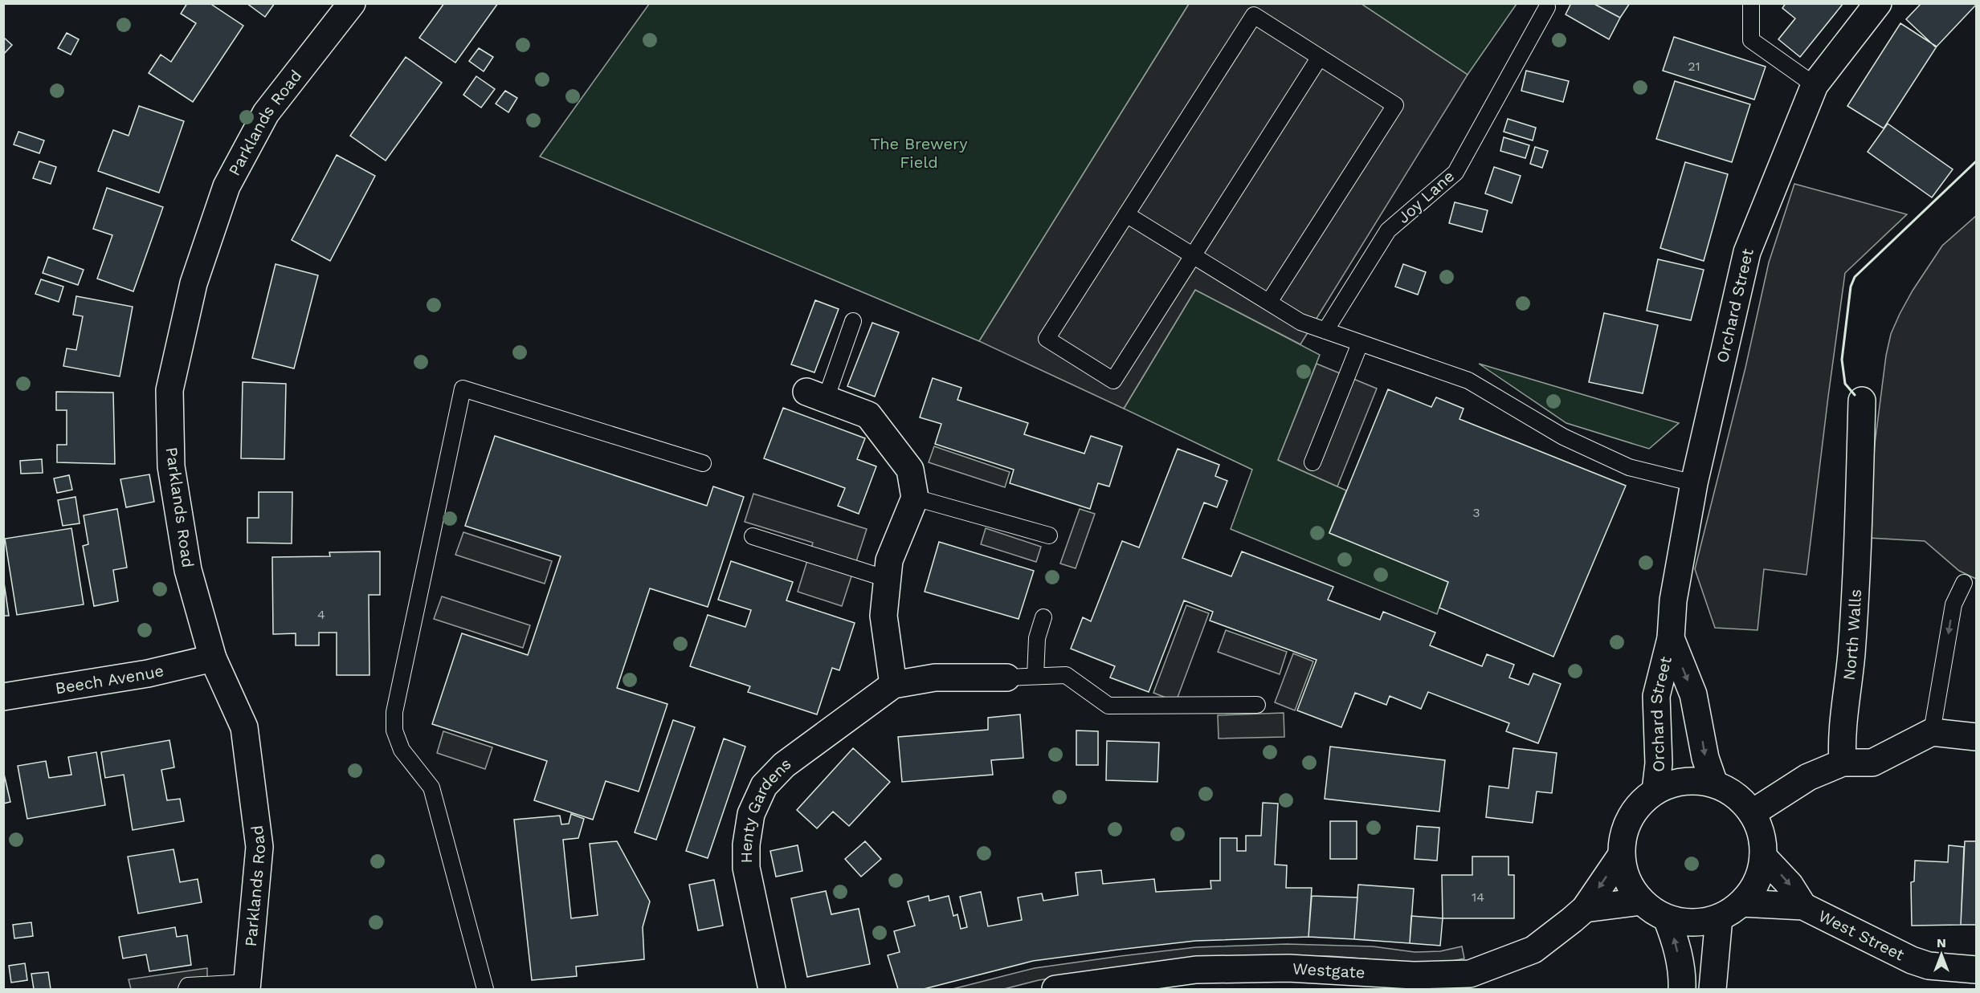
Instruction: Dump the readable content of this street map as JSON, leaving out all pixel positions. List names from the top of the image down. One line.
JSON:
{"streets":{"street":["Parklands Road","Orchard Street","North Walls","Beech Avenue","Henty Gardens","West Street","Westgate"],"lane":["Joy Lane"]},"crossings":[["Parklands Road","Beech Avenue"],["Orchard Street","West Street"],["Orchard Street","Westgate"],["West Street","Westgate"]],"parks":["The Brewery Field"],"house_numbers":["21","3","4","14"],"north":"top"}
